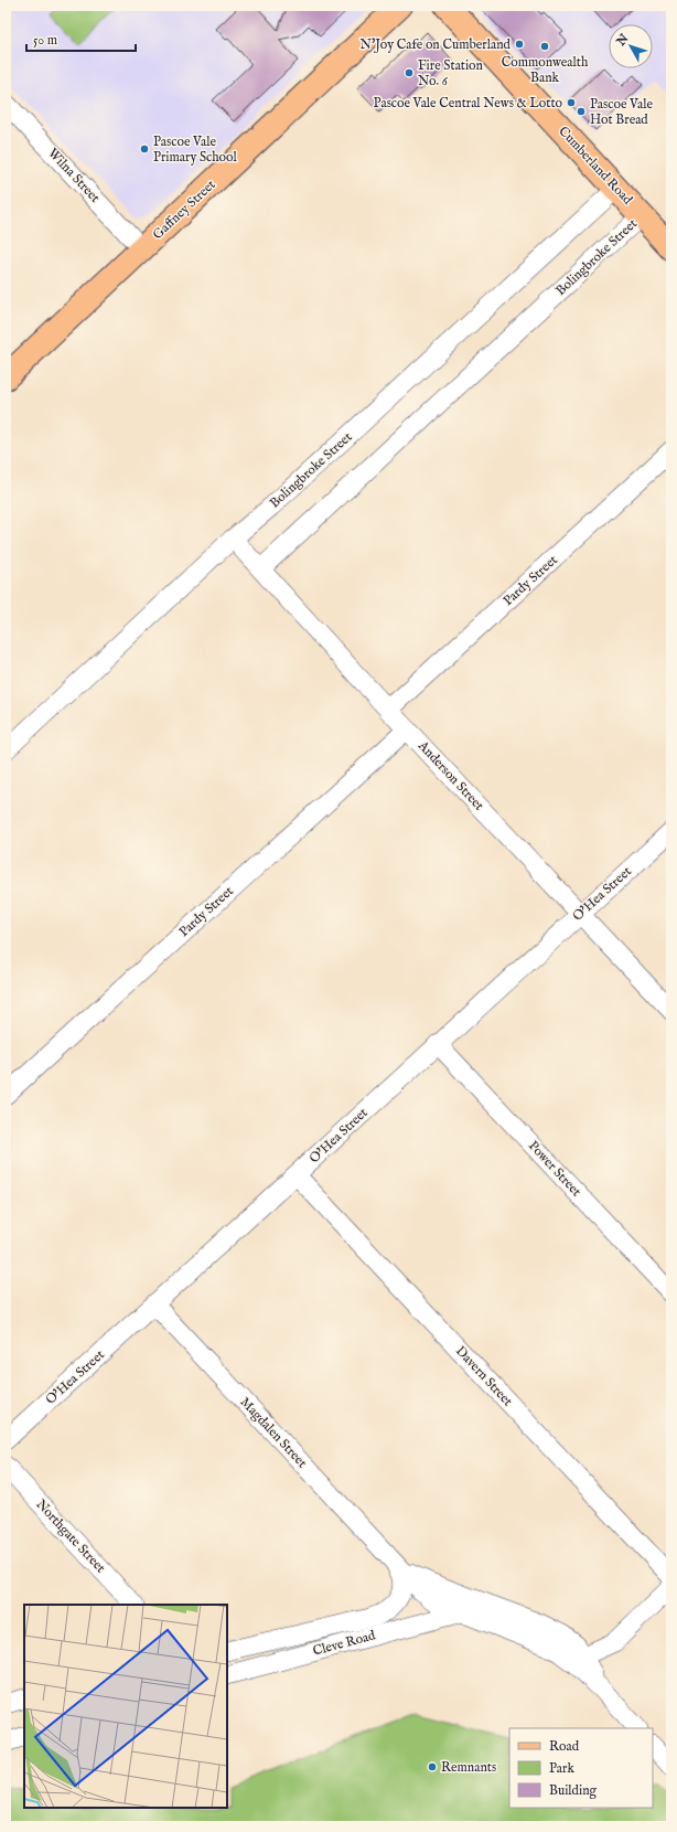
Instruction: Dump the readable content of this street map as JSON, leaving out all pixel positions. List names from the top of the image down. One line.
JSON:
{"streets":{"main road":["Cumberland Road","Gaffney Street"],"street":["Wilna Street","Bolingbroke Street","Pardy Street","Anderson Street","O'Hea Street","Power Street","Davern Street","Magdalen Street","Northgate Street","Cleve Road"]},"crossings":[["Cumberland Road","Bolingbroke Street"],["Wilna Street","Gaffney Street"],["Bolingbroke Street","Anderson Street"],["Pardy Street","Anderson Street"],["Anderson Street","O'Hea Street"],["O'Hea Street","Power Street"],["O'Hea Street","Davern Street"],["O'Hea Street","Magdalen Street"],["Magdalen Street","Cleve Road"]],"places":["N'Joy Cafe on Cumberland","Commonwealth Bank","Fire Station No. 6","Pascoe Vale Central News & Lotto","Pascoe Vale Hot Bread","Pascoe Vale Primary School","Remnants"],"legend":["Road","Park","Building"],"scale_bar":"50 m","north":"top left"}
